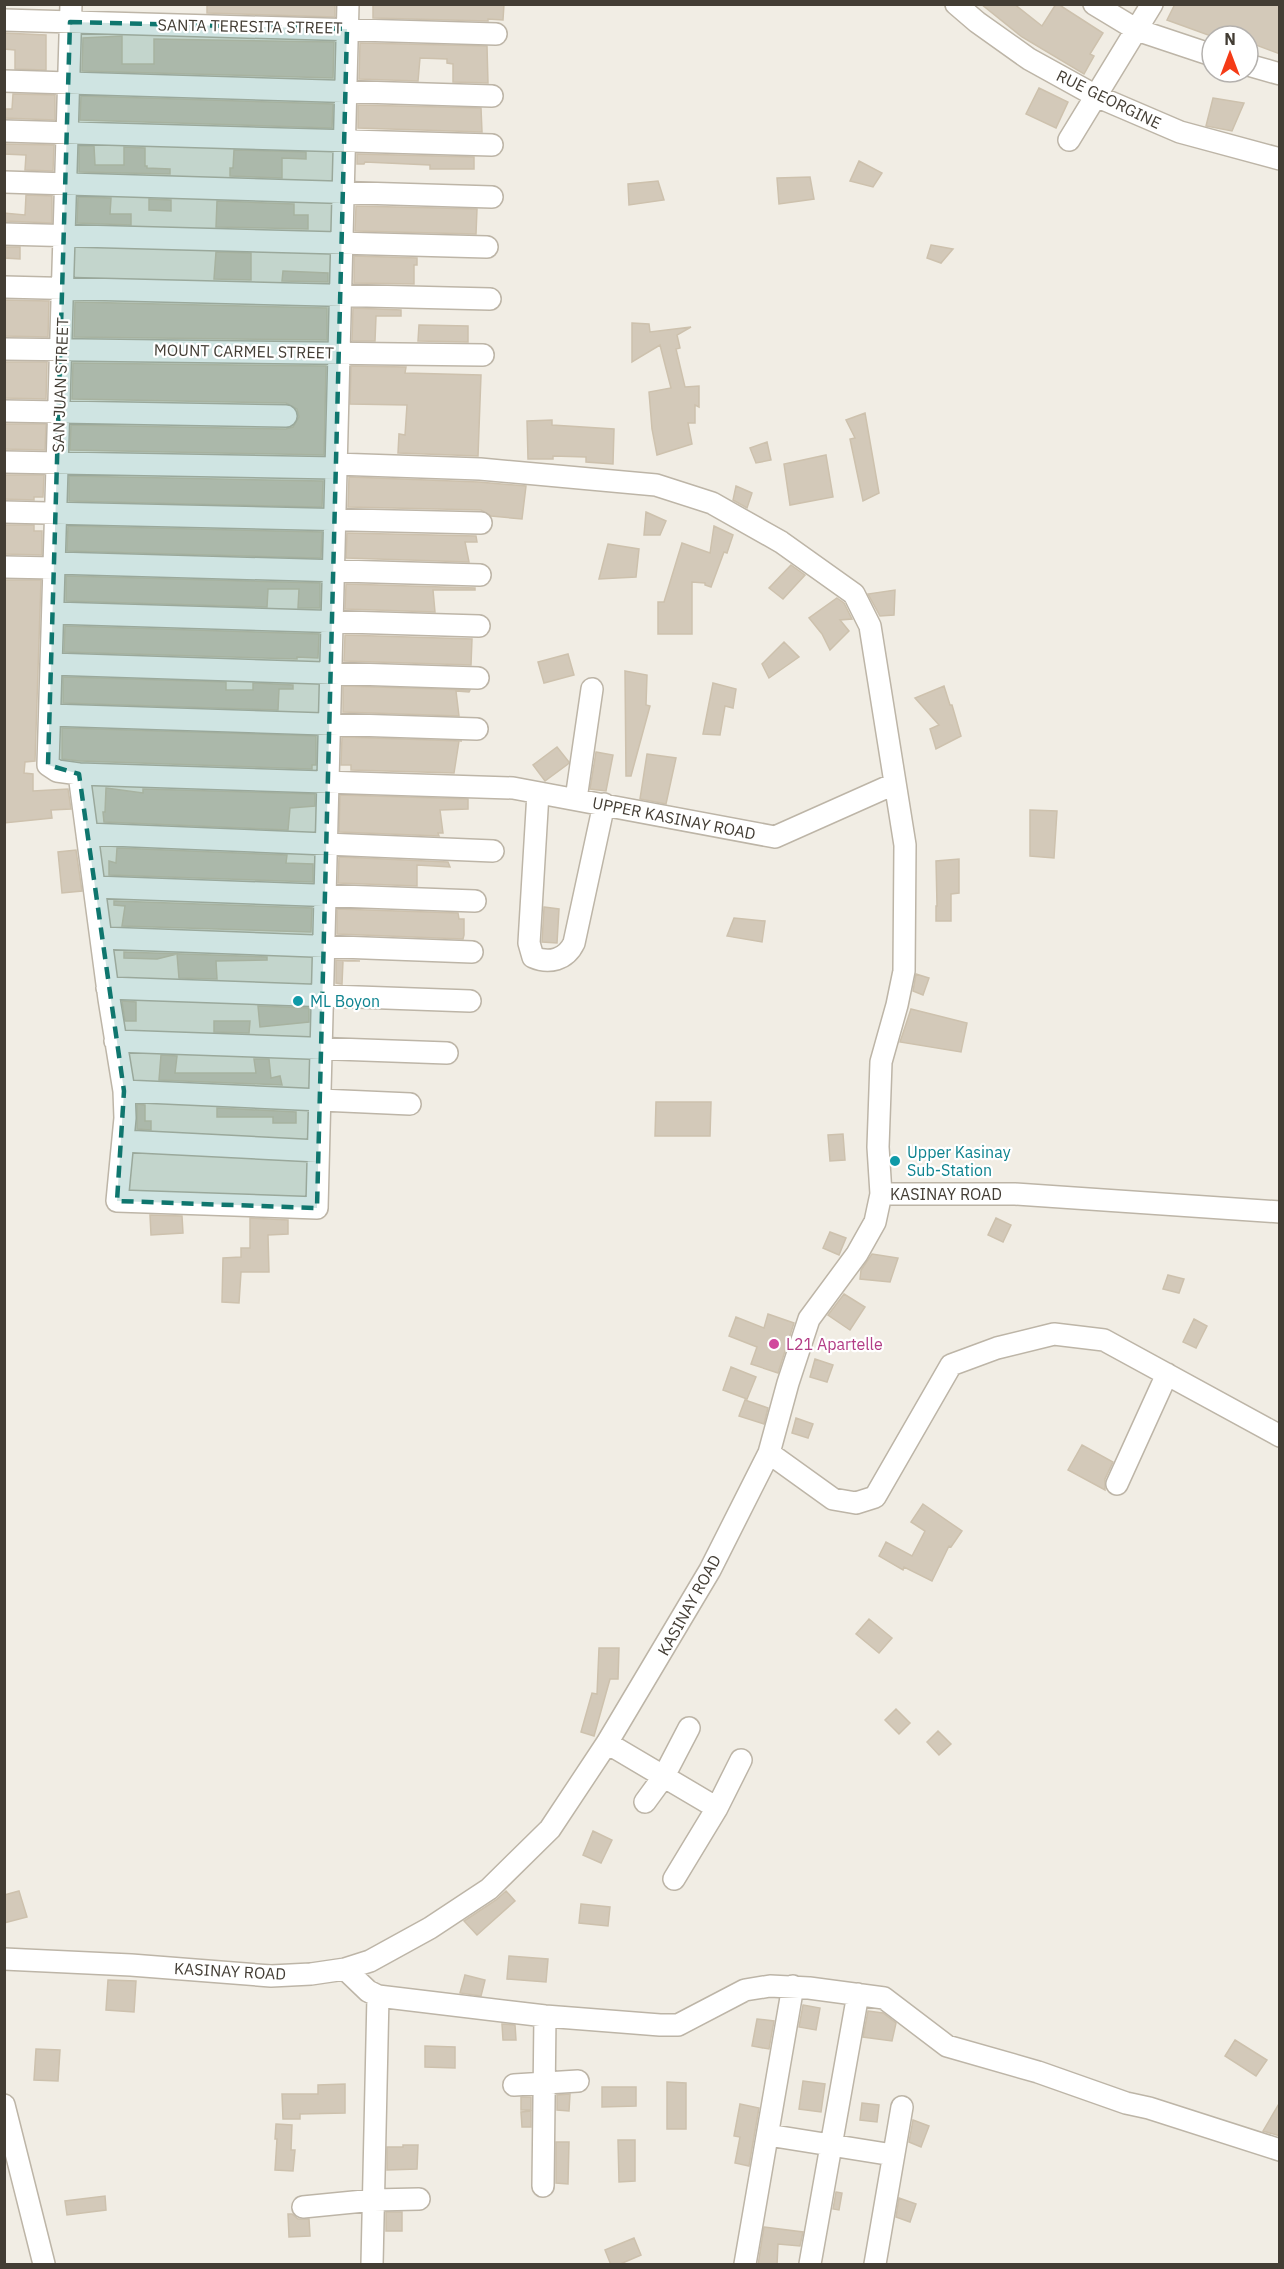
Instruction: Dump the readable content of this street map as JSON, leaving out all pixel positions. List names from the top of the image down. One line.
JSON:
{"streets":{"street":["SANTA TERESITA STREET","RUE GEORGINE","MOUNT CARMEL STREET","SAN JUAN STREET","UPPER KASINAY ROAD","KASINAY ROAD"]},"crossings":[["SANTA TERESITA STREET","SAN JUAN STREET"],["MOUNT CARMEL STREET","SAN JUAN STREET"],["SAN JUAN STREET","UPPER KASINAY ROAD"]],"places":["ML Boyon","Upper Kasinay Sub-Station","L21 Apartelle"],"north":"top"}
